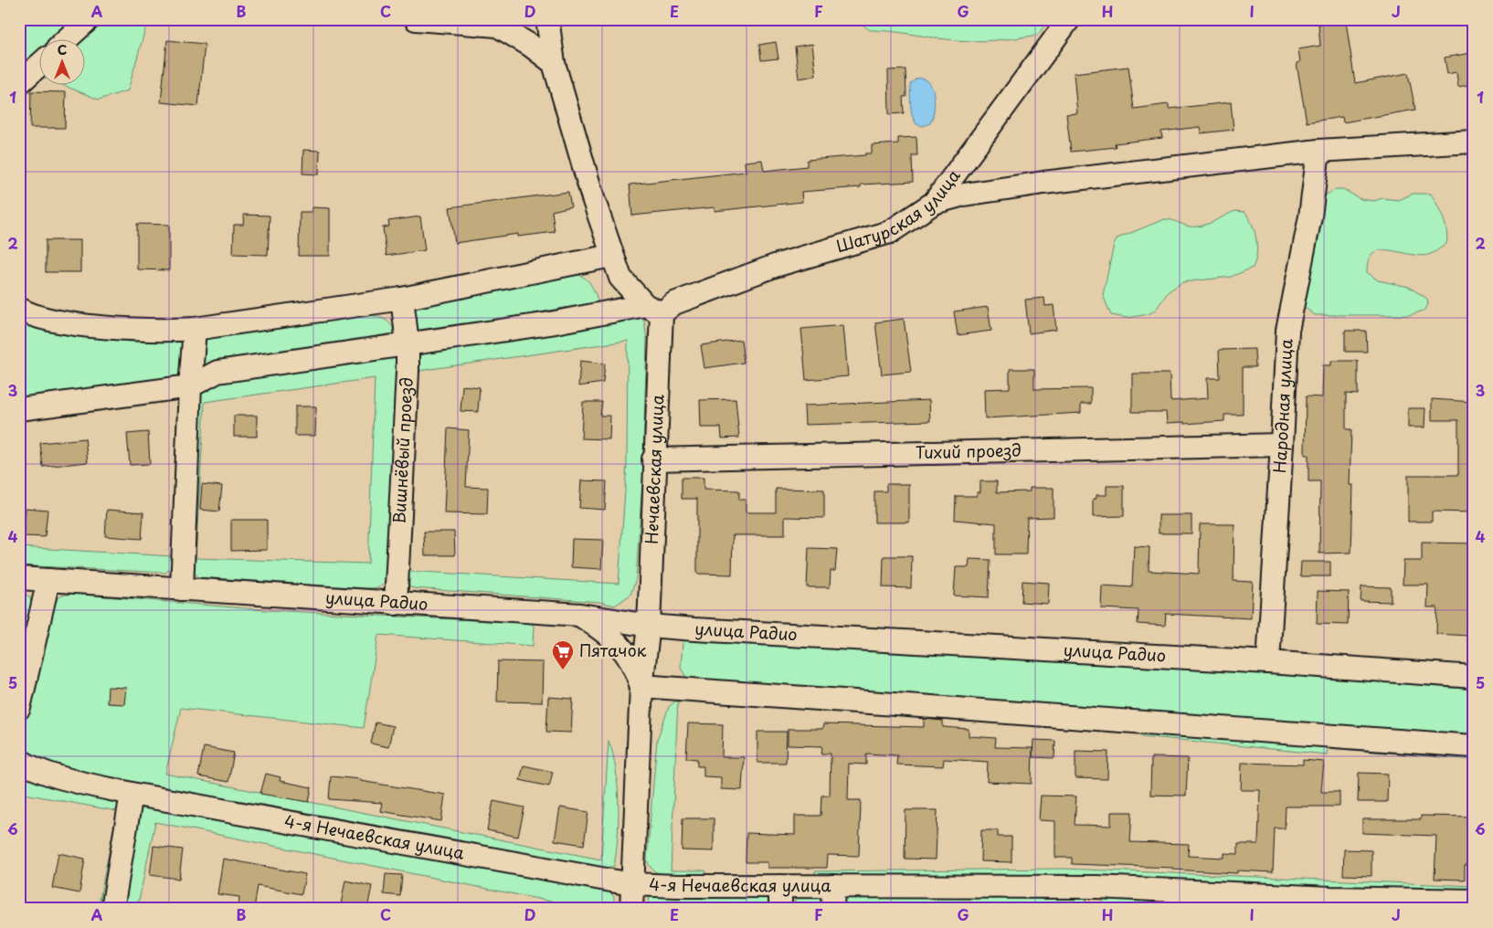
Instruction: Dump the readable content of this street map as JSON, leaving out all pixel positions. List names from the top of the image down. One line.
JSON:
{"streets":{"street":["Шатурская улица","Народная улица","Вишнёвый проезд","Тихий проезд","Нечаевская улица","улица Радио","4-я Нечаевская улица"]},"crossings":[["Шатурская улица","Нечаевская улица"],["Народная улица","Тихий проезд"],["Народная улица","улица Радио"],["Вишнёвый проезд","улица Радио"],["Тихий проезд","Нечаевская улица"],["Нечаевская улица","улица Радио"]],"places":{"supermarket":["Пятачок"]},"north":"top","grid":{"columns":["A","B","C","D","E","F","G","H","I","J"],"rows":["1","2","3","4","5","6"]}}
